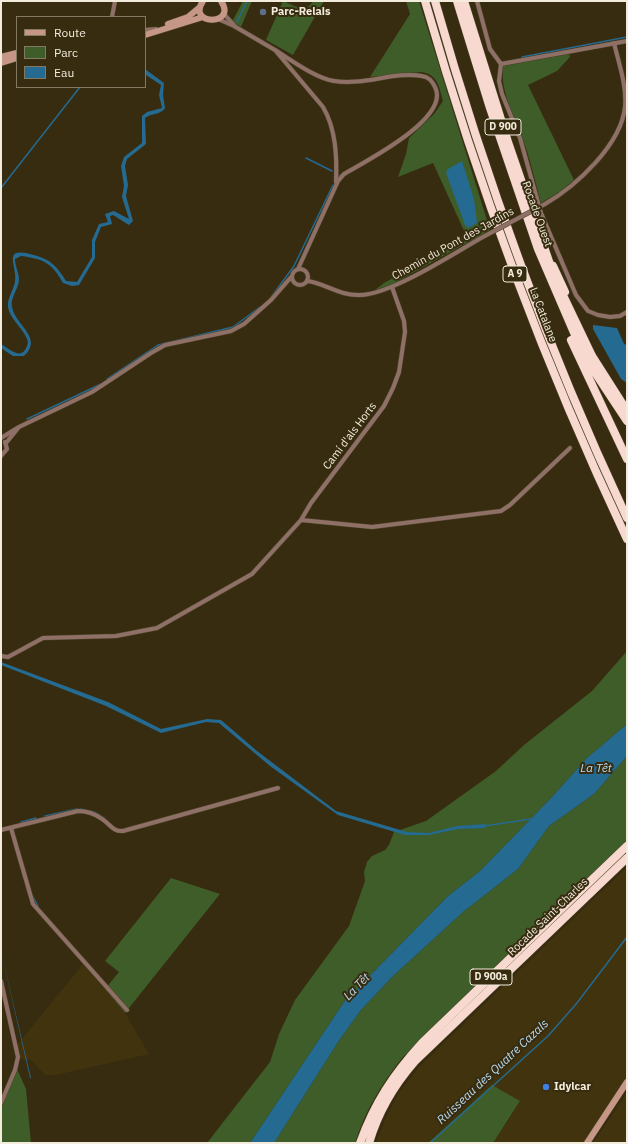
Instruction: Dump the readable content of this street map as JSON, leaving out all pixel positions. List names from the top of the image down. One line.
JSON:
{"streets":{"highway":["D 900","Rocade Ouest","A 9","La Catalane","Rocade Saint-Charles","D 900a"],"street":["Chemin du Pont des Jardins","Camí d'als Horts"]},"crossings":[["D 900","Rocade Ouest"],["Chemin du Pont des Jardins","Camí d'als Horts"]],"water":["La Têt","Ruisseau des Quatre Cazals"],"places":["Parc-Relais","Idylcar"],"legend":["Route","Parc","Eau"]}
